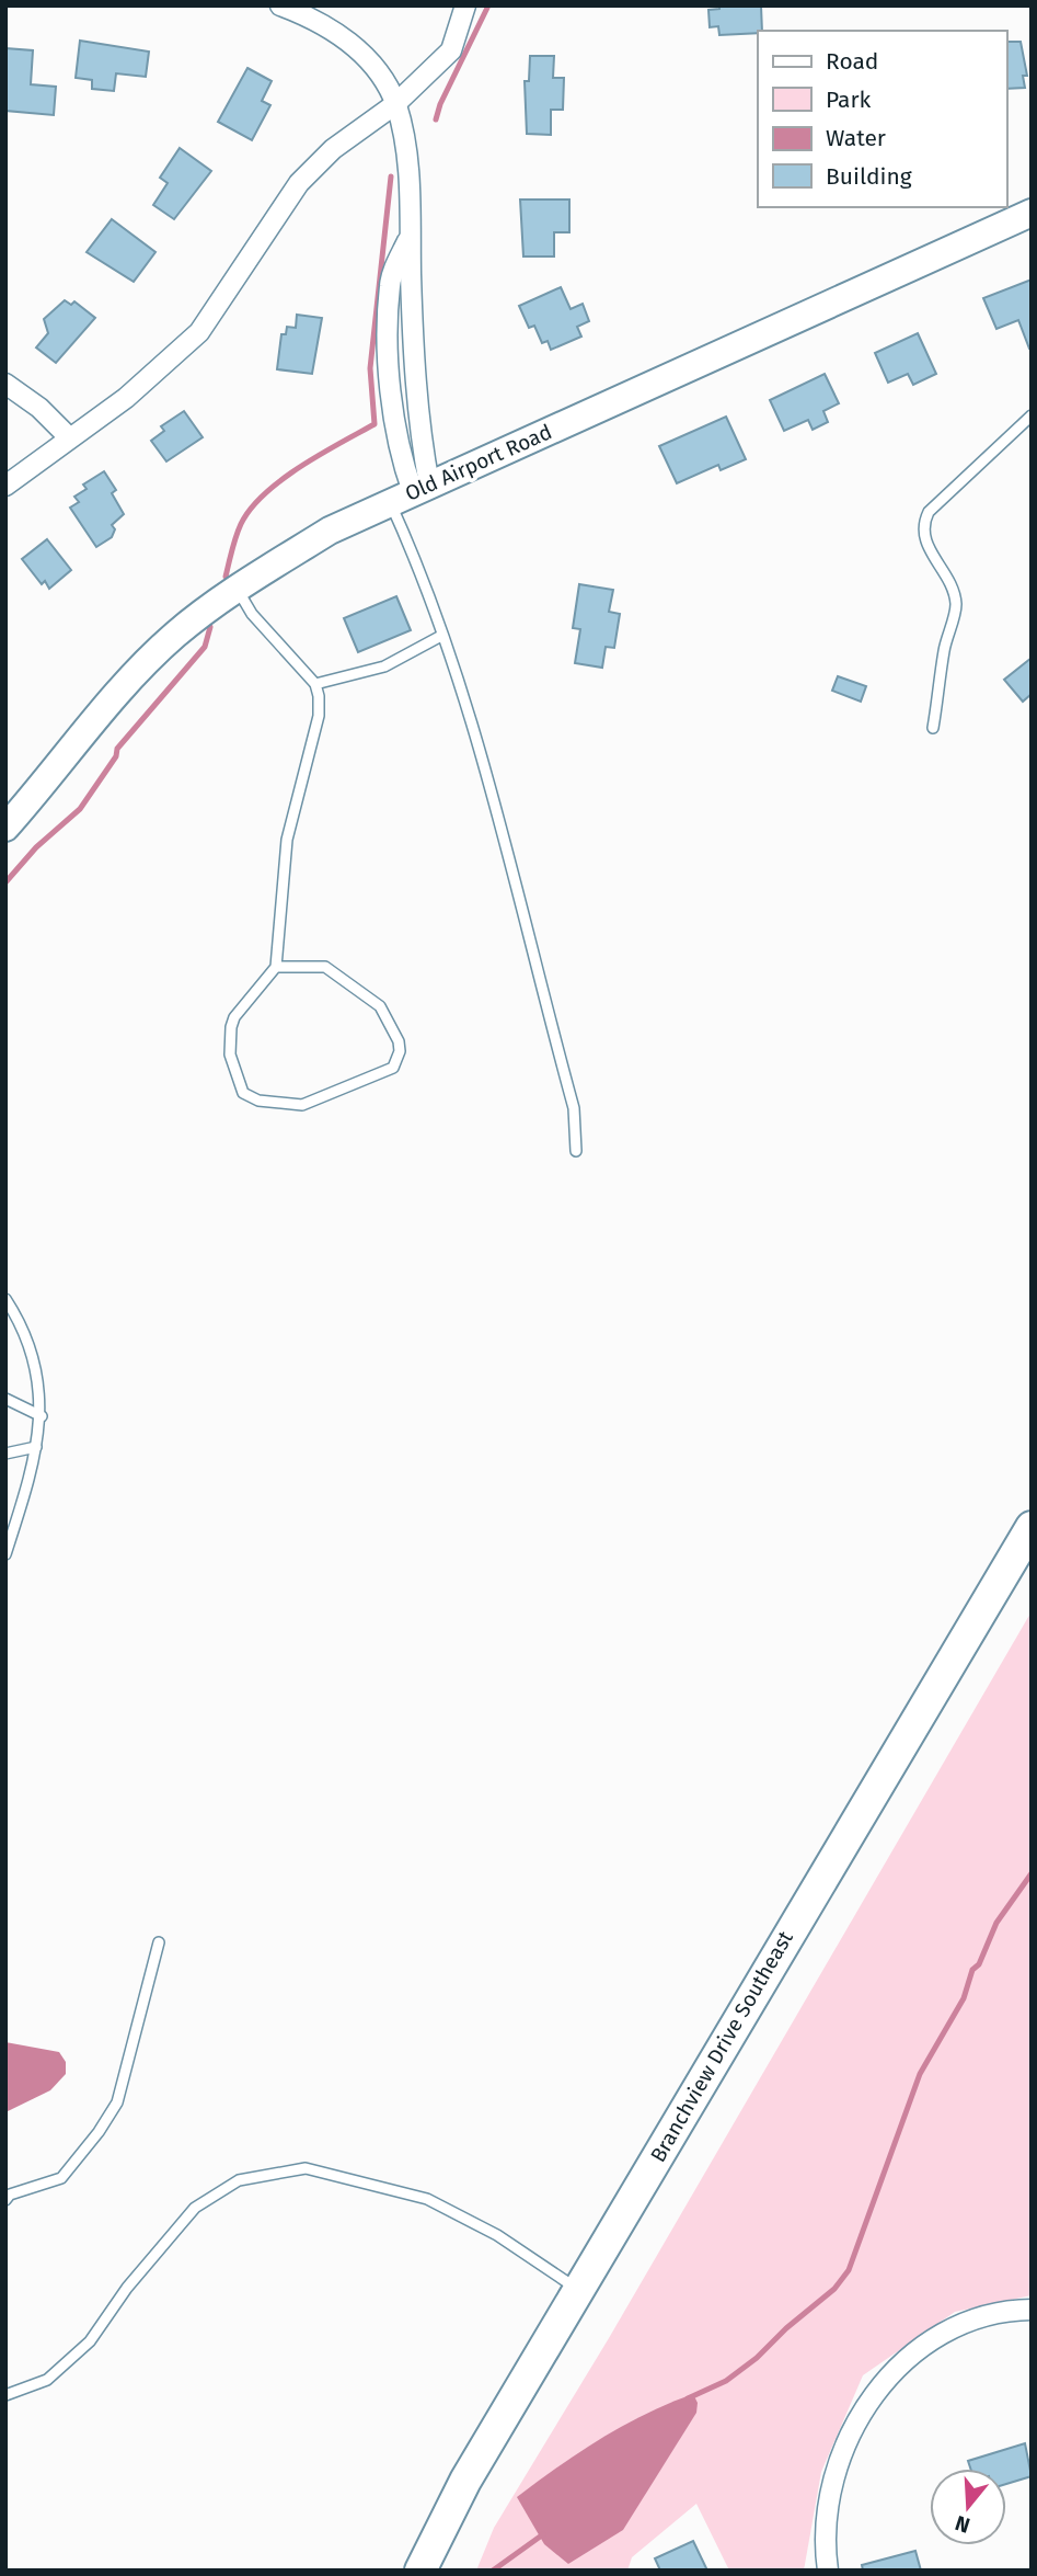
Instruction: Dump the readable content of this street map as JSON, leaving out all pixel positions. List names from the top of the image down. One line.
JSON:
{"streets":{"main road":["Branchview Drive Southeast"],"street":["Old Airport Road"]},"legend":["Road","Park","Water","Building"],"north":"bottom"}
